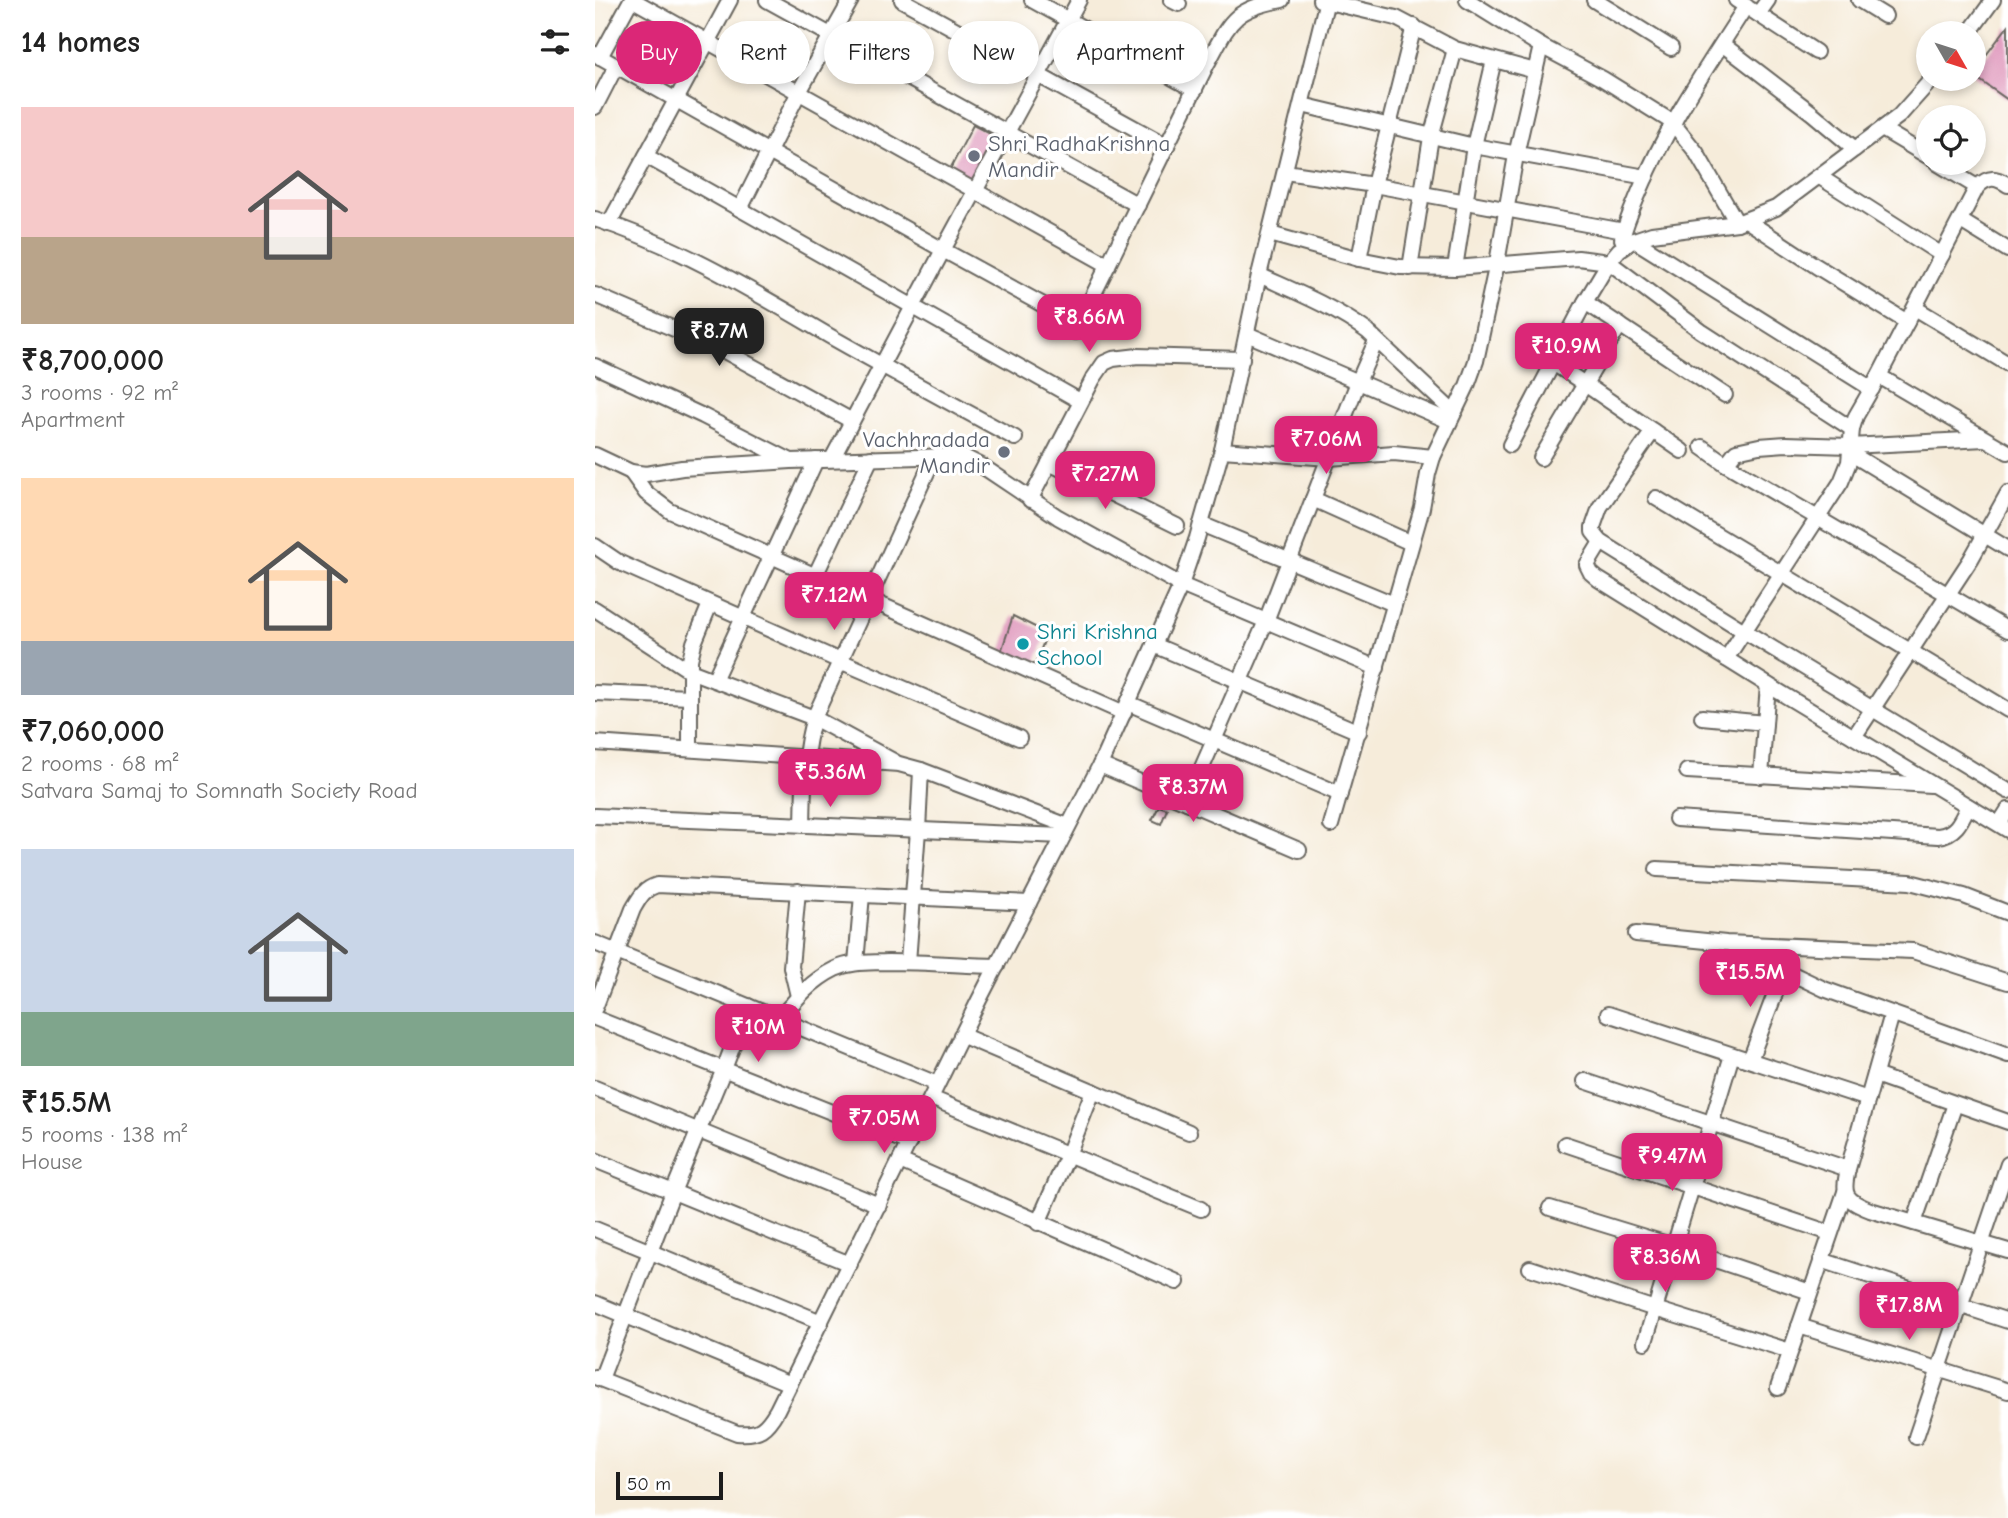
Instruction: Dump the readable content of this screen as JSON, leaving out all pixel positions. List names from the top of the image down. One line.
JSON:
{"places":["Shri RadhaKrishna Mandir","Vachhradada Mandir","Shri Krishna School"],"scale_bar":"50 m","north":"bottom right","page":{"heading":"14 homes","chip":["Buy","Rent","Filters","New","Apartment"],"list":[{"name":"₹8,700,000","note":"3 rooms · 92 m² · Apartment"},{"name":"₹7,060,000","note":"2 rooms · 68 m² · Satvara Samaj to Somnath Society Road"},{"name":"₹15.5M","note":"5 rooms · 138 m² · House"}],"price":["₹8.66M","₹8.7M","₹10.9M","₹7.06M","₹7.27M","₹7.12M","₹5.36M","₹8.37M","₹15.5M","₹10M","₹7.05M","₹9.47M","₹8.36M","₹17.8M"],"scale":"50 m"}}
